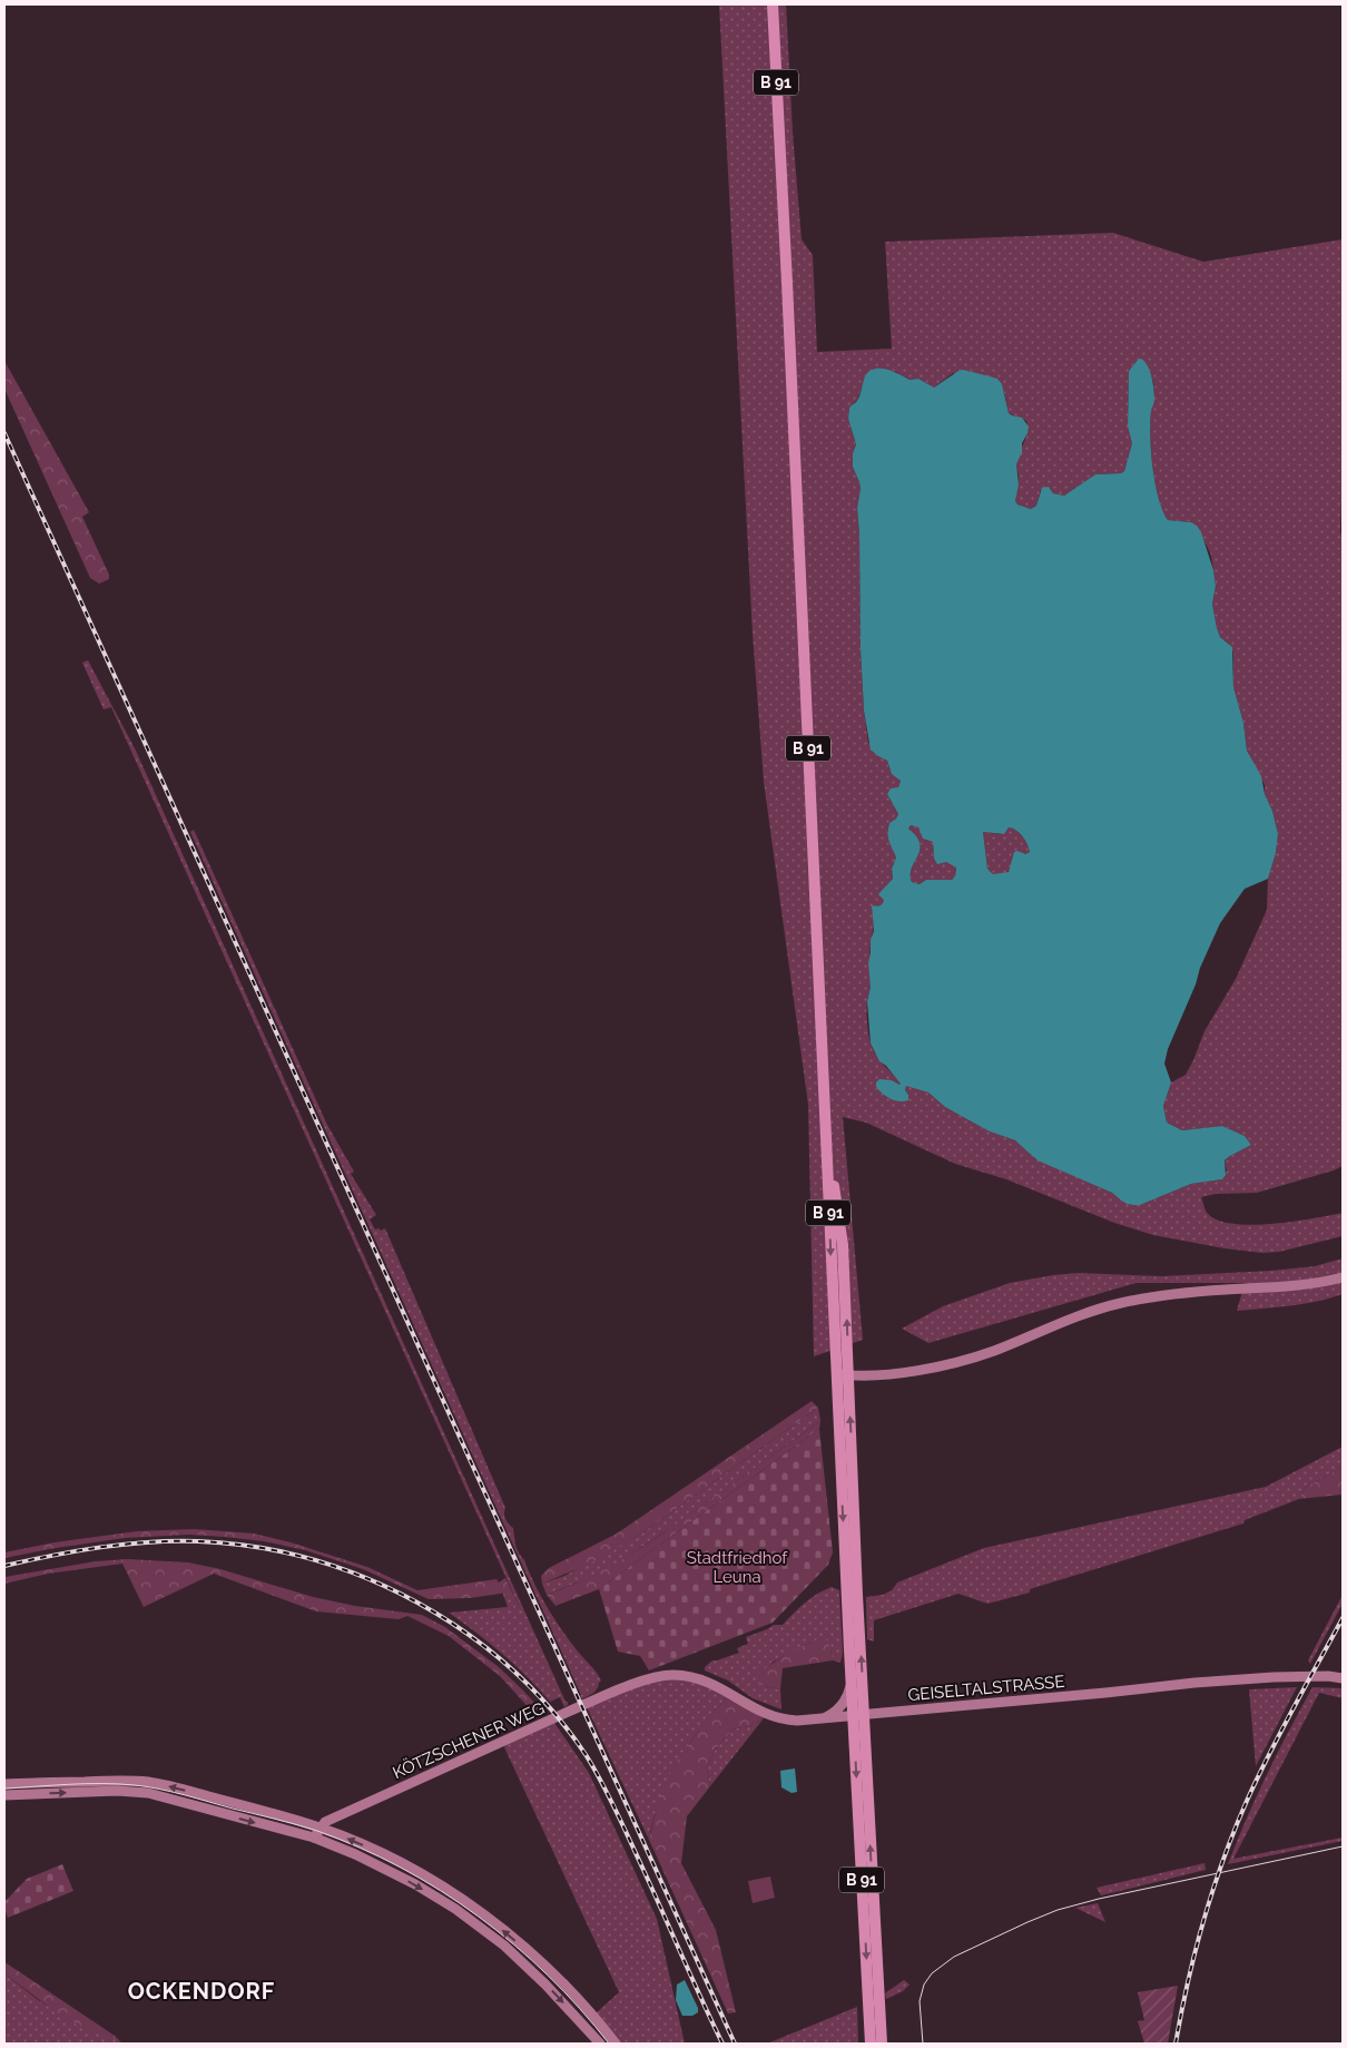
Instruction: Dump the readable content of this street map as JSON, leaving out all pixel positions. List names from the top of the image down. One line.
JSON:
{"streets":{"main road":["B 91","GEISELTALSTRASSE","KÖTZSCHENER WEG"]},"crossings":[["B 91","GEISELTALSTRASSE"],["GEISELTALSTRASSE","KÖTZSCHENER WEG"]],"districts":["OCKENDORF"],"parks":["Stadtfriedhof Leuna"]}
